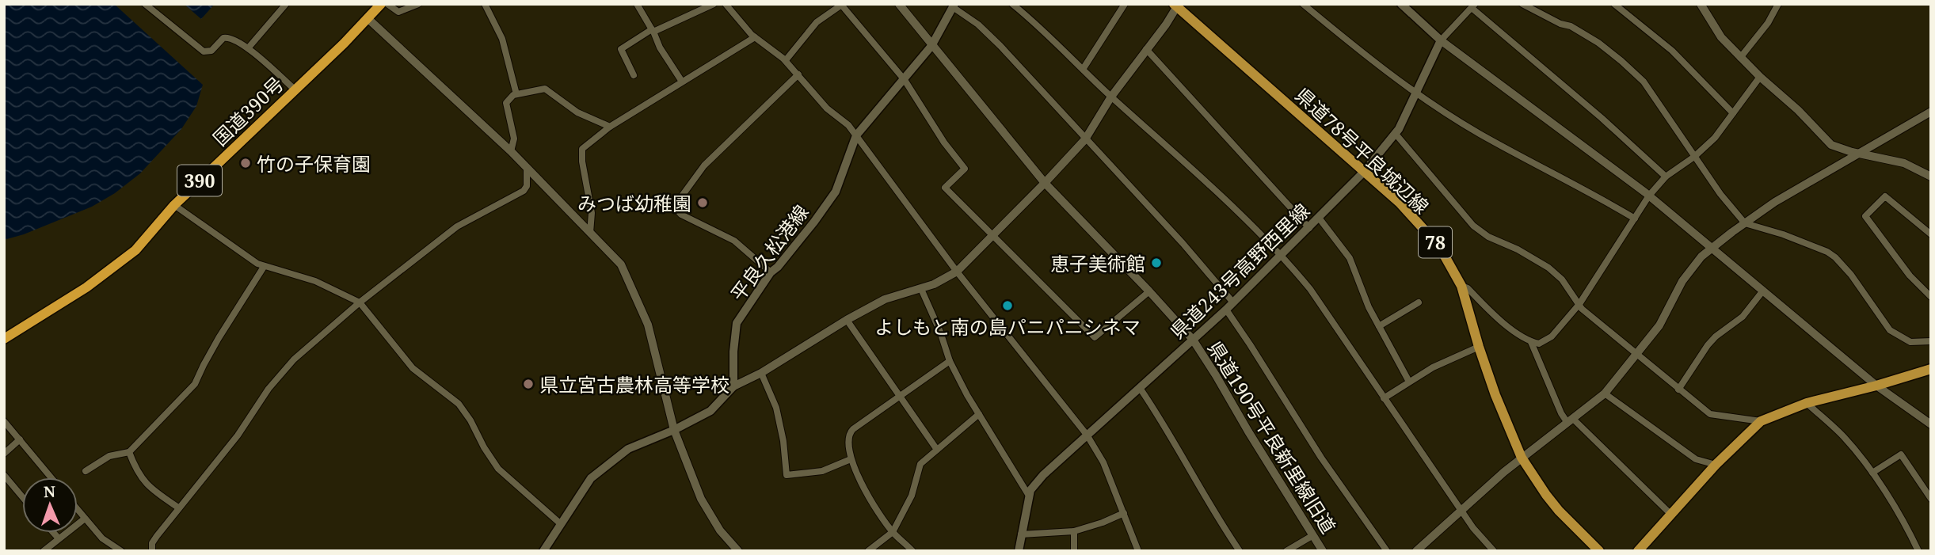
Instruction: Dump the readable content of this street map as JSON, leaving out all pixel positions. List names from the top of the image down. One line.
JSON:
{"streets":{"highway":["国道390号","390"],"main road":["県道78号平良城辺線","78","平良久松港線","県道243号高野西里線"],"street":["県道190号平良新里線旧道"]},"crossings":[["県道78号平良城辺線","県道243号高野西里線"],["平良久松港線","県道190号平良新里線旧道"],["県道243号高野西里線","県道190号平良新里線旧道"]],"places":["竹の子保育園","みつば幼稚園","恵子美術館","よしもと南の島パニパニシネマ","県立宮古農林高等学校"],"north":"top"}
